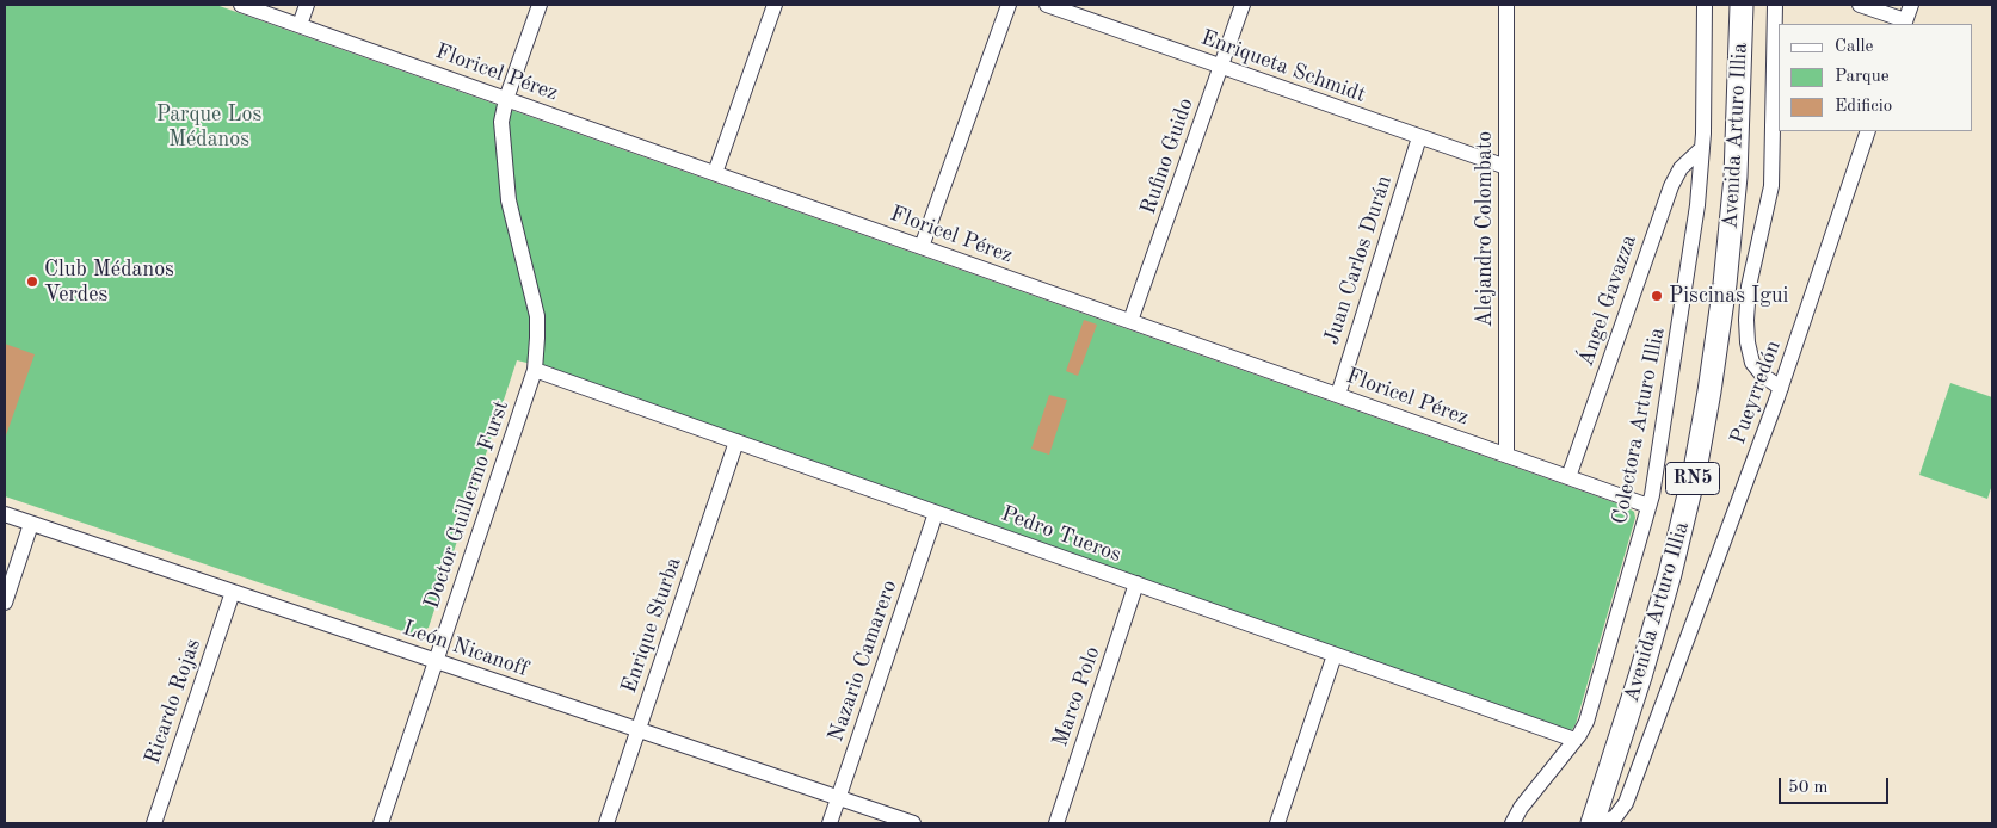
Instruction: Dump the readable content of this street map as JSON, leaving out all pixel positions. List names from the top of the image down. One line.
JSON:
{"streets":{"highway":["Avenida Arturo Illia","RN5"],"street":["Enriqueta Schmidt","Floricel Pérez","Rufino Guido","Alejandro Colombato","Juan Carlos Durán","Ángel Gavazza","Pueyrredón","Colectora Arturo Illia","Doctor Guillermo Furst","Pedro Tueros","Enrique Sturba","León Nicanoff","Nazario Camarero","Marco Polo","Ricardo Rojas"]},"crossings":[["Enriqueta Schmidt","Rufino Guido"],["Enriqueta Schmidt","Alejandro Colombato"],["Enriqueta Schmidt","Juan Carlos Durán"],["Floricel Pérez","Rufino Guido"],["Floricel Pérez","Alejandro Colombato"],["Floricel Pérez","Juan Carlos Durán"],["Floricel Pérez","Ángel Gavazza"],["Floricel Pérez","Colectora Arturo Illia"],["Floricel Pérez","Doctor Guillermo Furst"],["Ángel Gavazza","Colectora Arturo Illia"],["Colectora Arturo Illia","Pedro Tueros"],["Doctor Guillermo Furst","Pedro Tueros"],["Doctor Guillermo Furst","León Nicanoff"],["Pedro Tueros","Enrique Sturba"],["Pedro Tueros","Nazario Camarero"],["Pedro Tueros","Marco Polo"],["Enrique Sturba","León Nicanoff"],["León Nicanoff","Nazario Camarero"],["León Nicanoff","Ricardo Rojas"]],"parks":["Parque Los Médanos"],"places":["Club Médanos Verdes","Piscinas Igui"],"legend":["Calle","Parque","Edificio"],"scale_bar":"50 m"}
